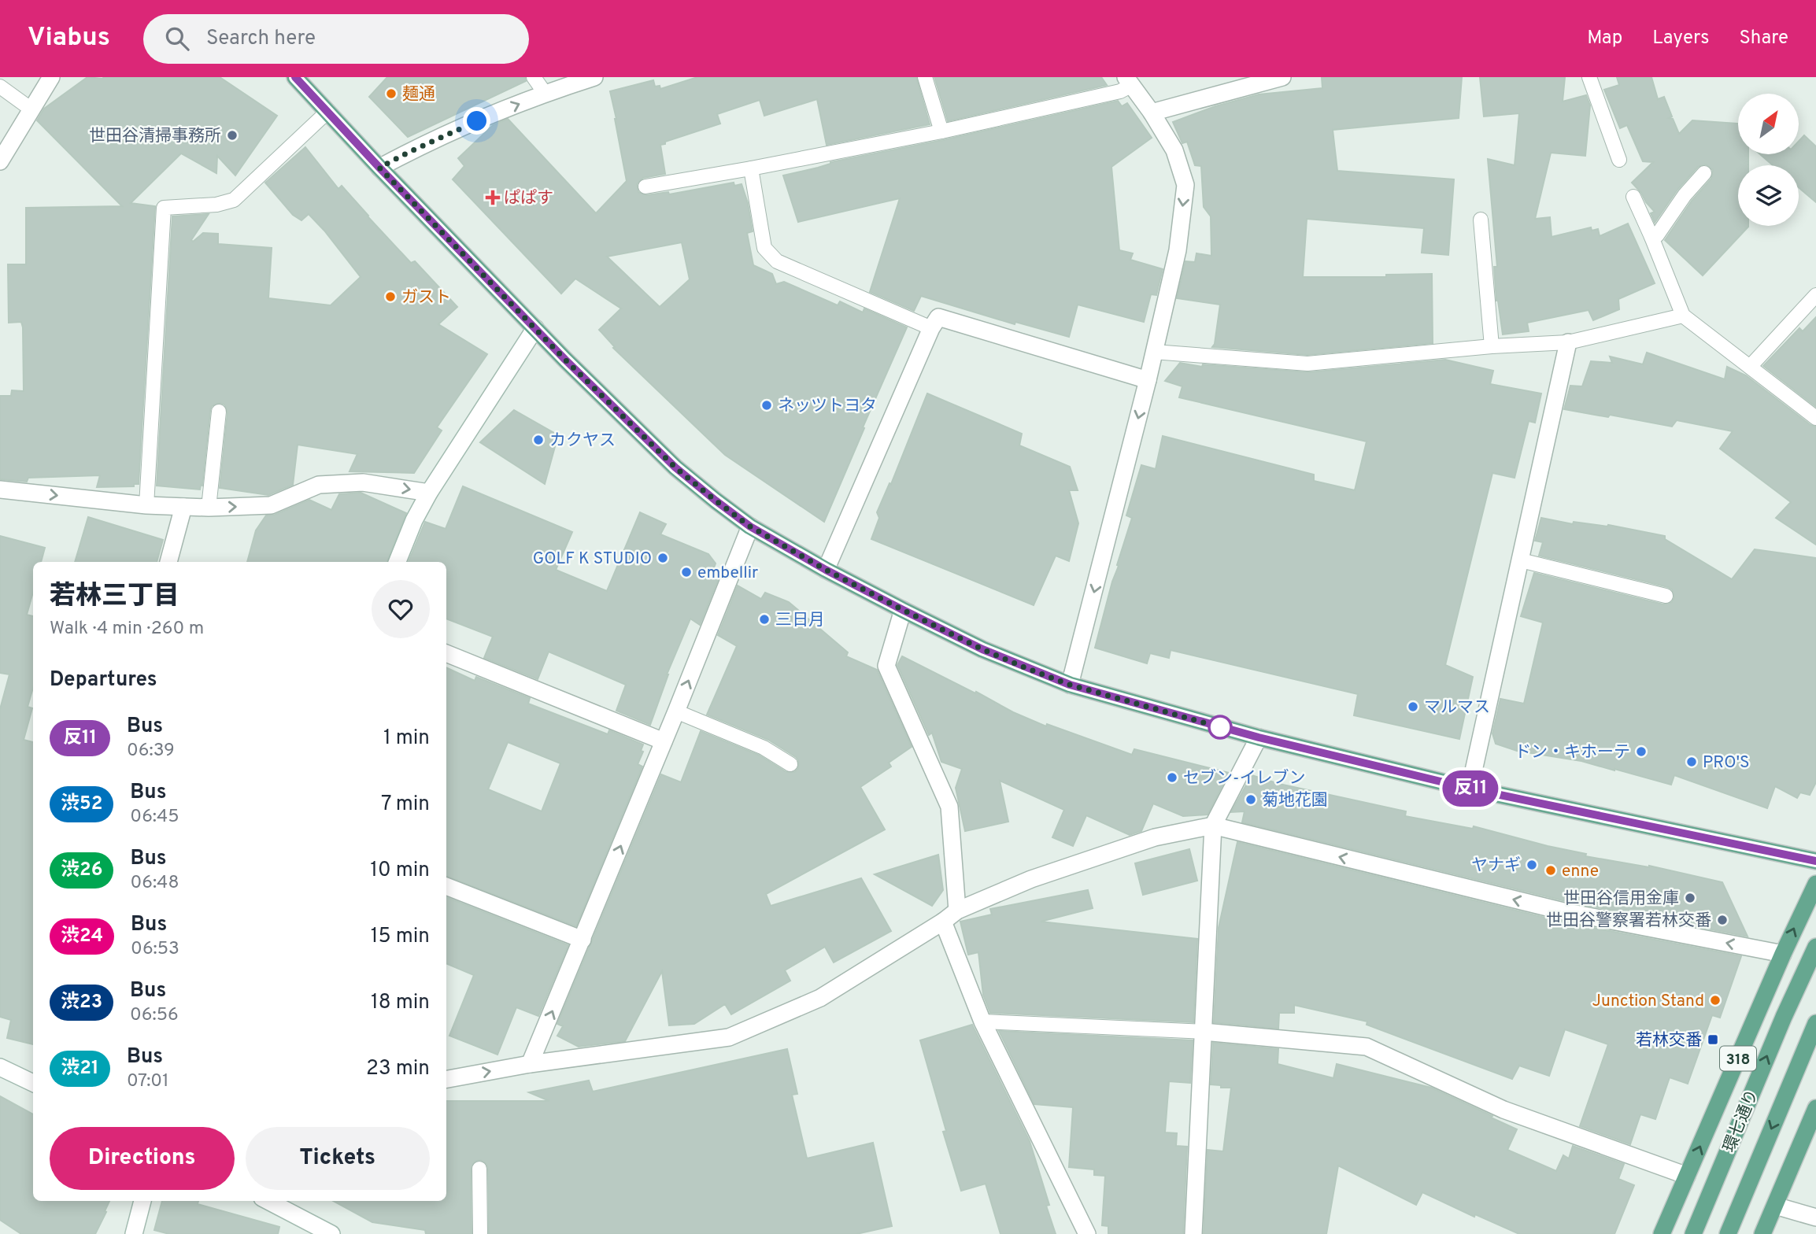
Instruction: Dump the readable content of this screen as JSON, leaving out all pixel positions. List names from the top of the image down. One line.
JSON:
{"streets":{"main road":["318","環七通り"]},"places":{"other":["麺通","世田谷清掃事務所","ガスト","ネッツトヨタ","カクヤス","GOLF K STUDIO","embellir","三日月","マルマス","ドン・キホーテ","PRO'S","セブン-イレブン","菊地花園","ヤナギ","enne","世田谷信用金庫","世田谷警察署若林交番","Junction Stand"],"health":["ぱぱす"],"transit":["若林交番"]},"lines":["bus line 反11"],"north":"top right","page":{"header":"Viabus","search":"Search here","nav":["Map","Layers","Share"],"on_map":"反11","heading":[["若林三丁目","Walk · 4 min · 260 m"],"Departures"],"list":[{"mark":"反11","name":"Bus","note":"06:39","value":"1 min"},{"mark":"渋52","name":"Bus","note":"06:45","value":"7 min"},{"mark":"渋26","name":"Bus","note":"06:48","value":"10 min"},{"mark":"渋24","name":"Bus","note":"06:53","value":"15 min"},{"mark":"渋23","name":"Bus","note":"06:56","value":"18 min"},{"mark":"渋21","name":"Bus","note":"07:01","value":"23 min"}],"buttons":["Directions","Tickets"]}}
